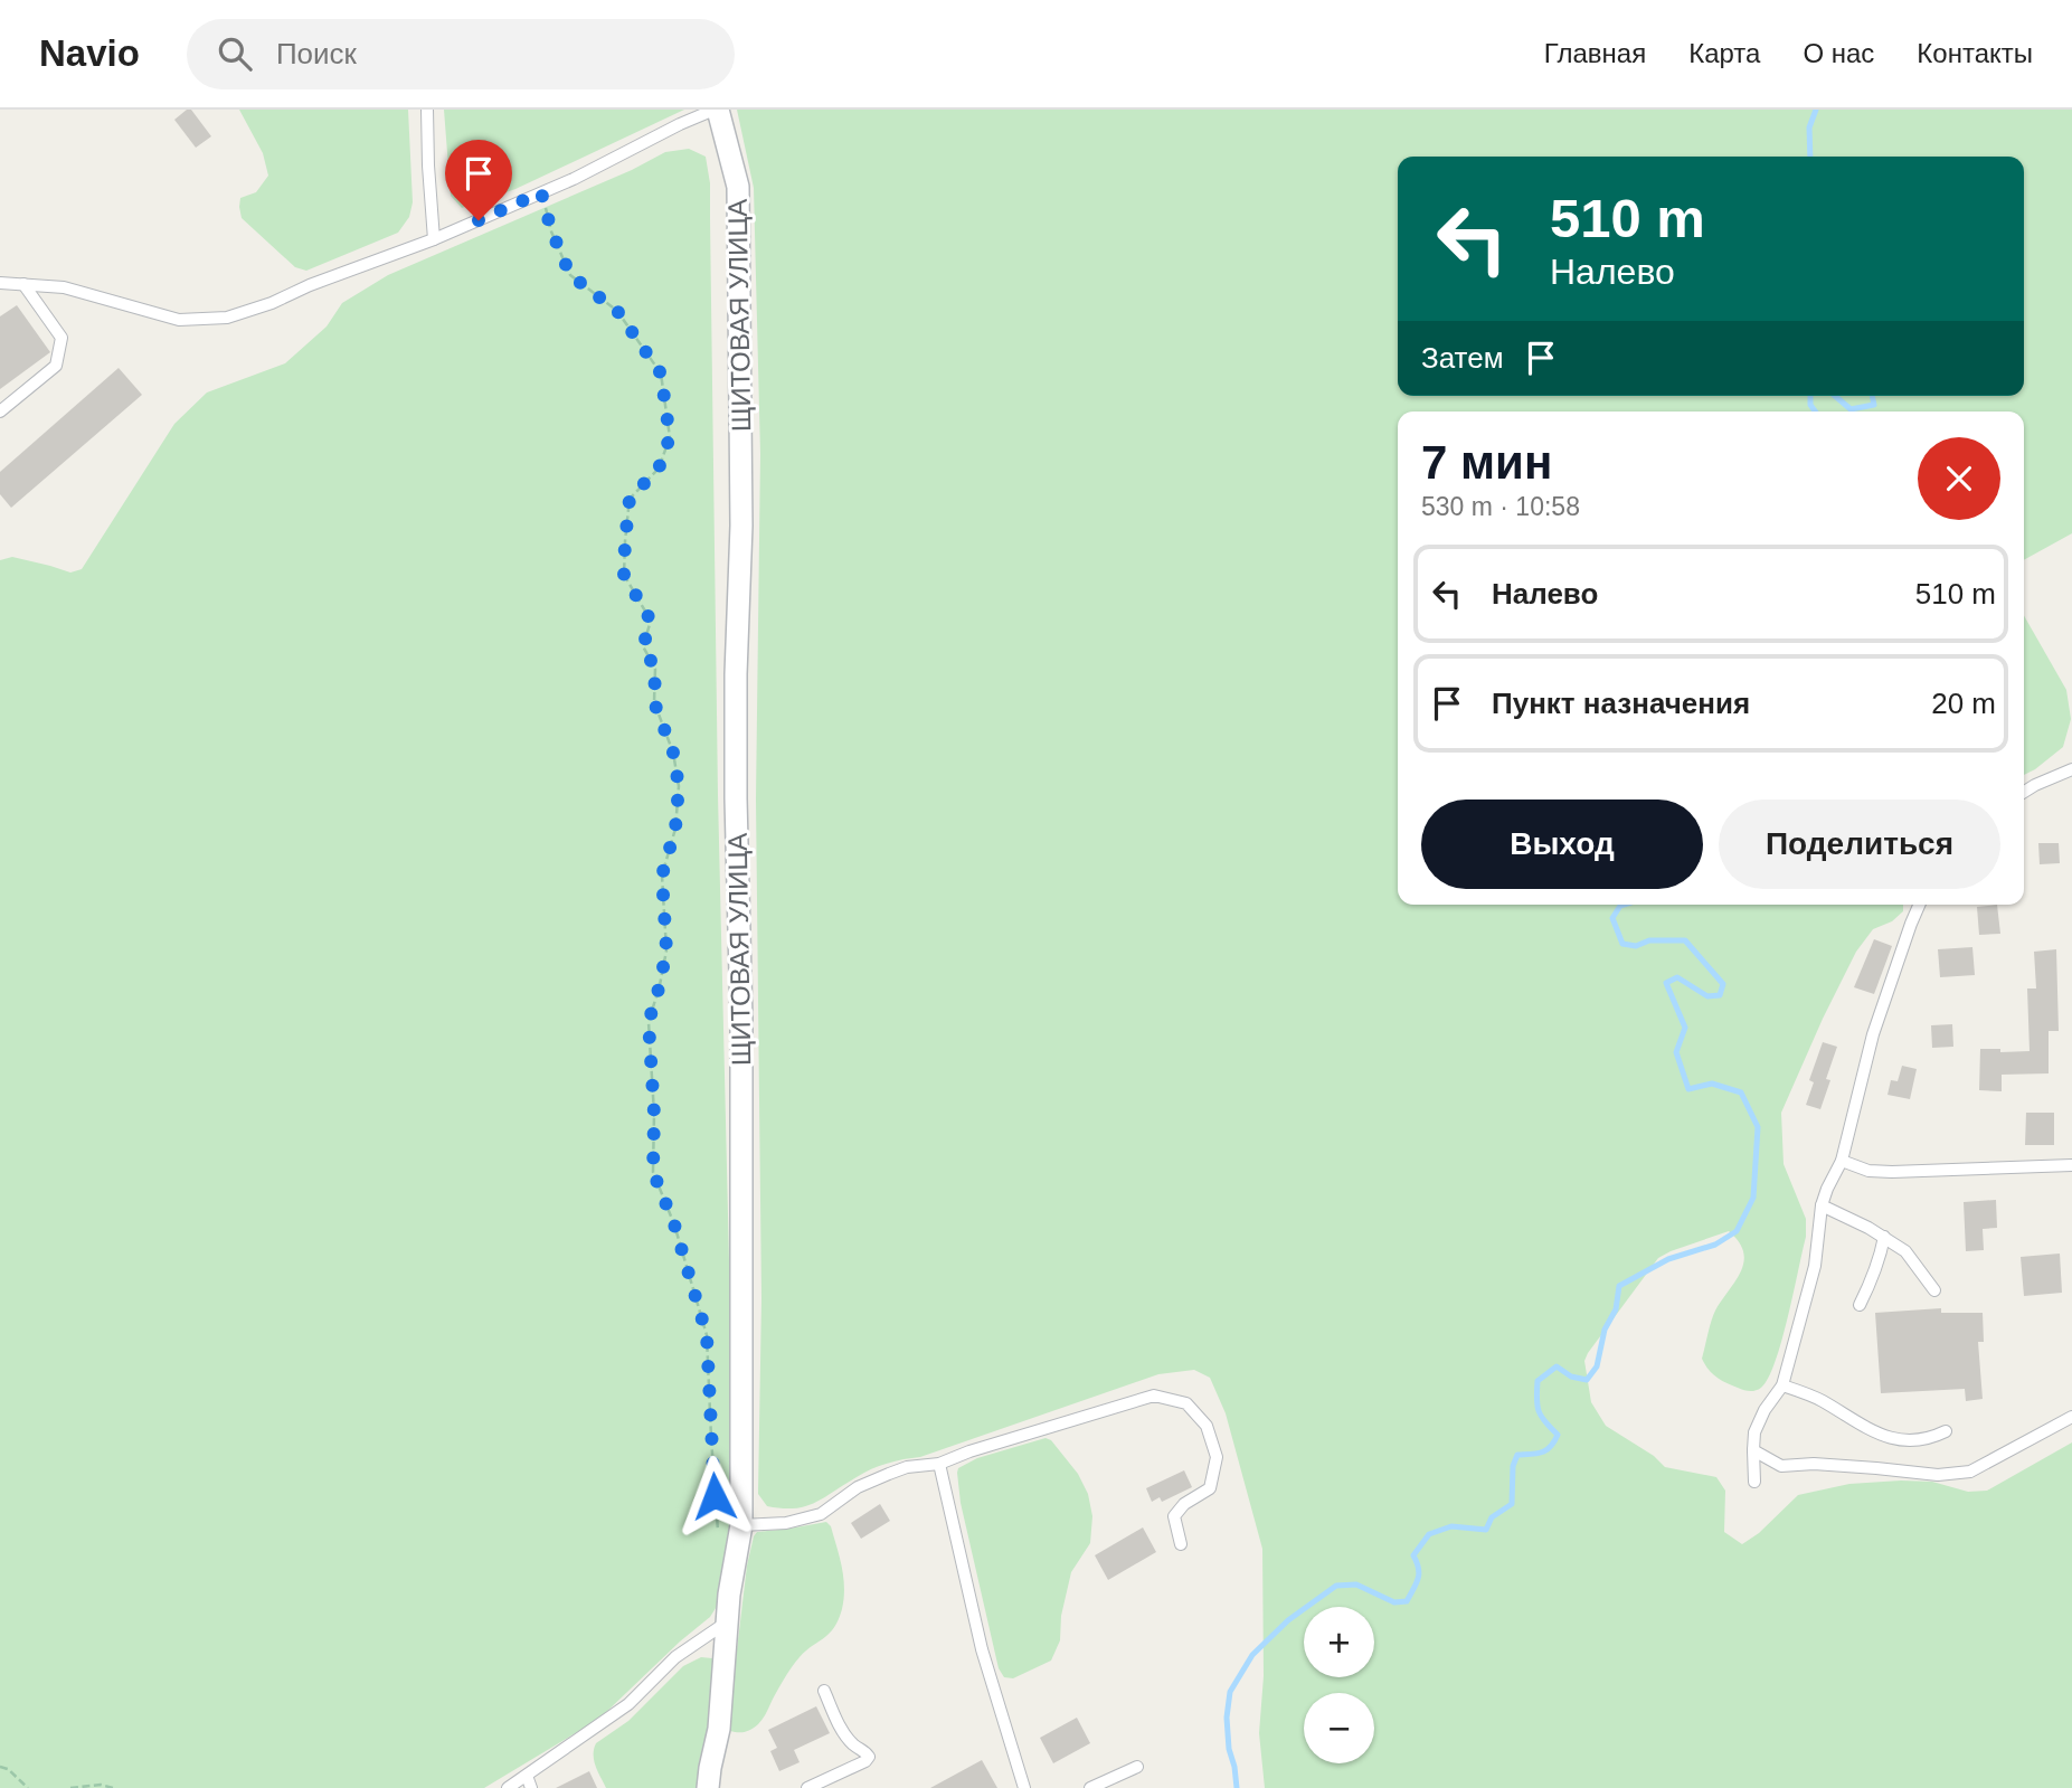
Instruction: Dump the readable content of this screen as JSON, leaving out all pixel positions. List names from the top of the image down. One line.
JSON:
{"streets":{"street":["ЩИТОВАЯ УЛИЦА"]},"page":{"header":"Navio","search":"Поиск","nav":["Главная","Карта","О нас","Контакты"],"turn":["510 m","Налево"],"then":"Затем","heading":["7 мин","530 m · 10:58"],"list":[{"name":"Налево","value":"510 m"},{"name":"Пункт назначения","value":"20 m"}],"buttons":["Выход","Поделиться"],"map_buttons":["+","−"]}}
